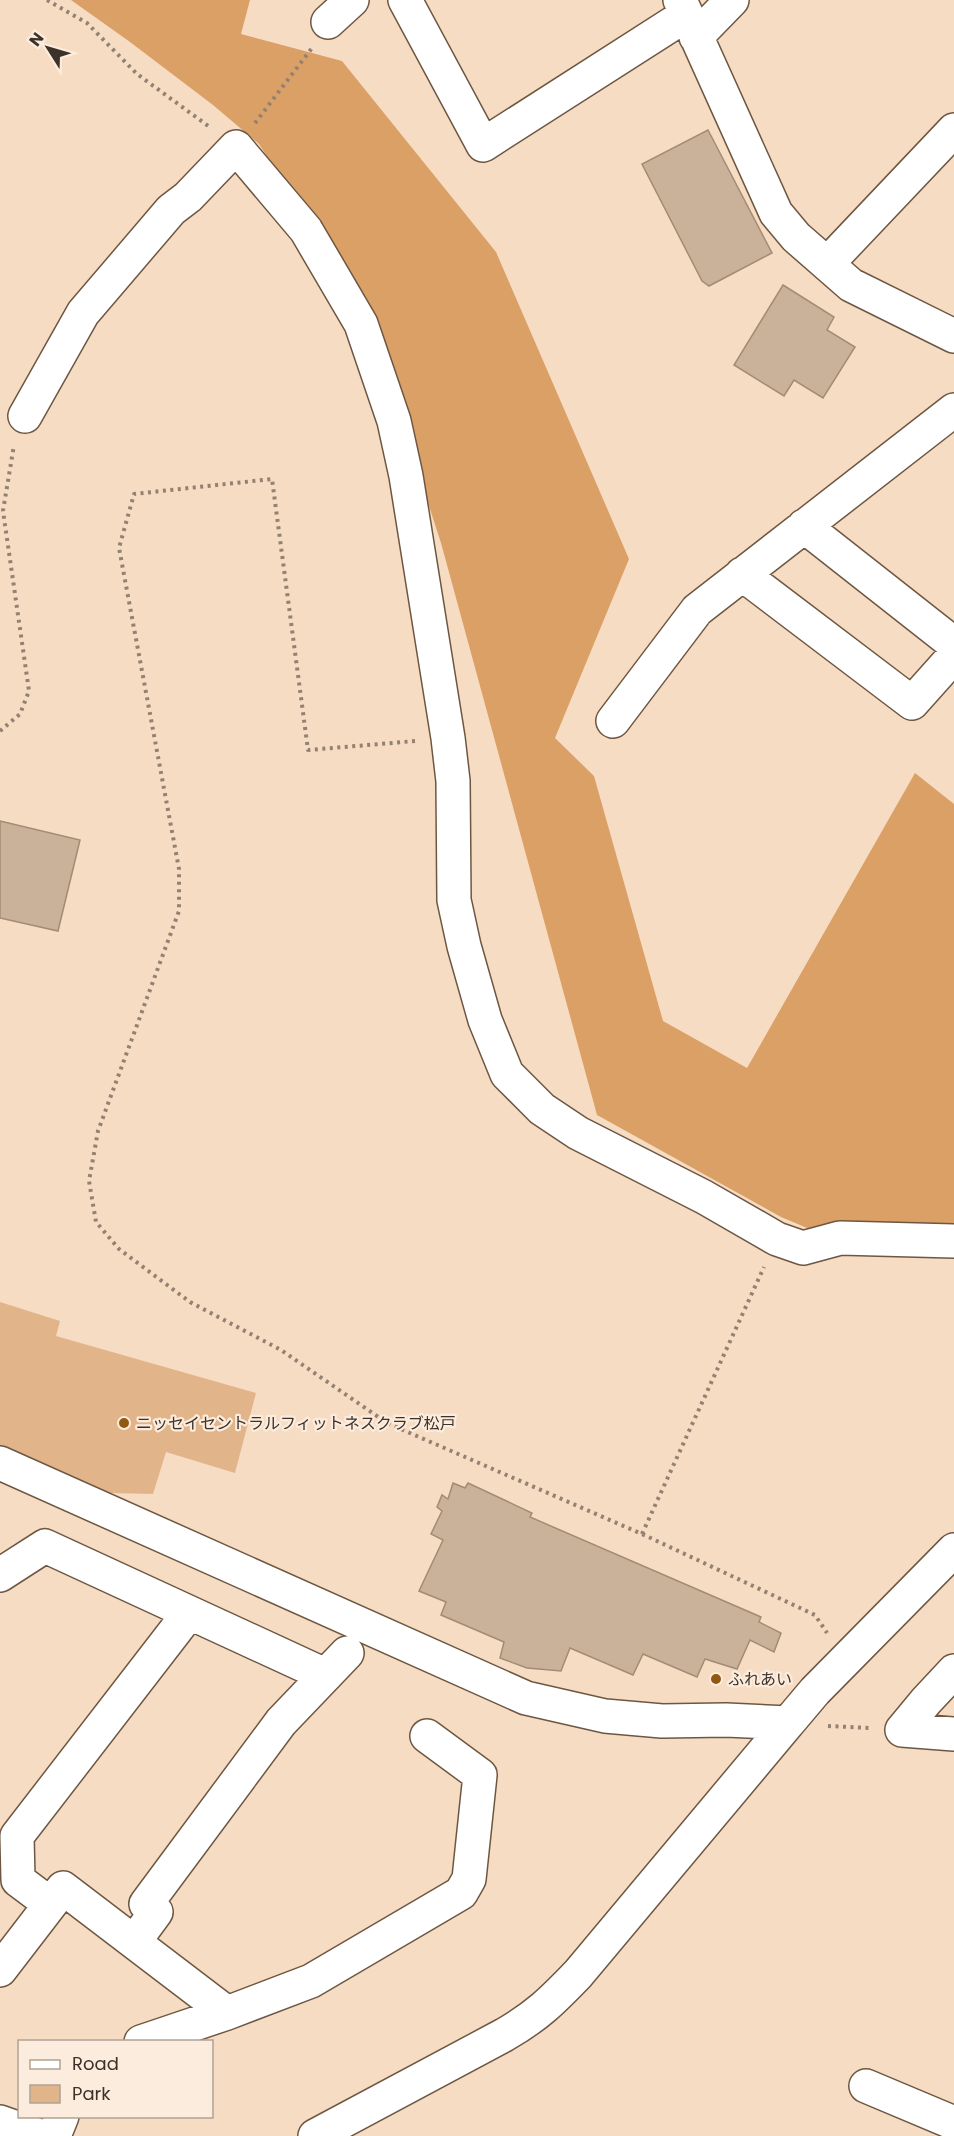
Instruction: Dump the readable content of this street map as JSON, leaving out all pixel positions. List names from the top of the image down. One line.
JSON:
{"places":["ニッセイセントラルフィットネスクラブ松戸","ふれあい"],"legend":["Road","Park"],"north":"top left"}
